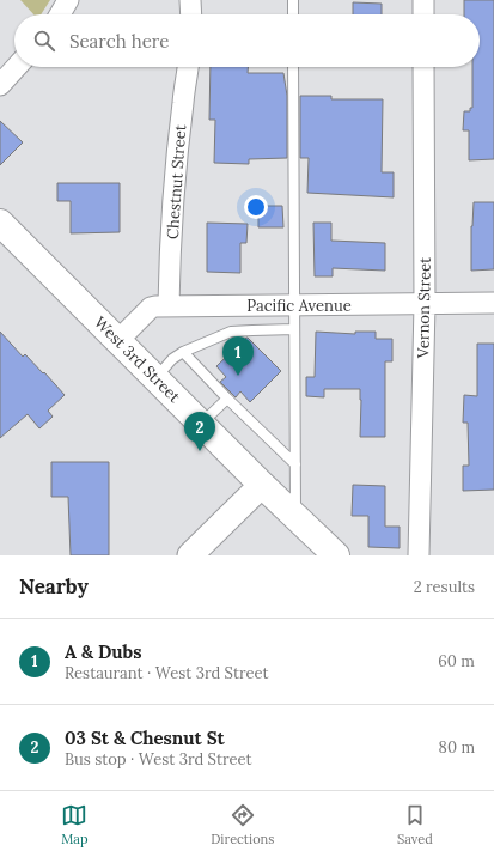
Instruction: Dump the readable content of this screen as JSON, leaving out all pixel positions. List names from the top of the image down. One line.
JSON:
{"streets":{"main road":["West 3rd Street"],"street":["Chestnut Street","Pacific Avenue","Vernon Street"]},"crossings":[["Chestnut Street","Pacific Avenue"],["Pacific Avenue","Vernon Street"],["Pacific Avenue","West 3rd Street"]],"page":{"search":"Search here","pins":["1","2"],"heading":["Nearby","2 results"],"list":[{"mark":"1","name":"A & Dubs","note":"Restaurant · West 3rd Street","value":"60 m"},{"mark":"2","name":"03 St & Chesnut St","note":"Bus stop · West 3rd Street","value":"80 m"}],"nav":["Map","Directions","Saved"]}}
